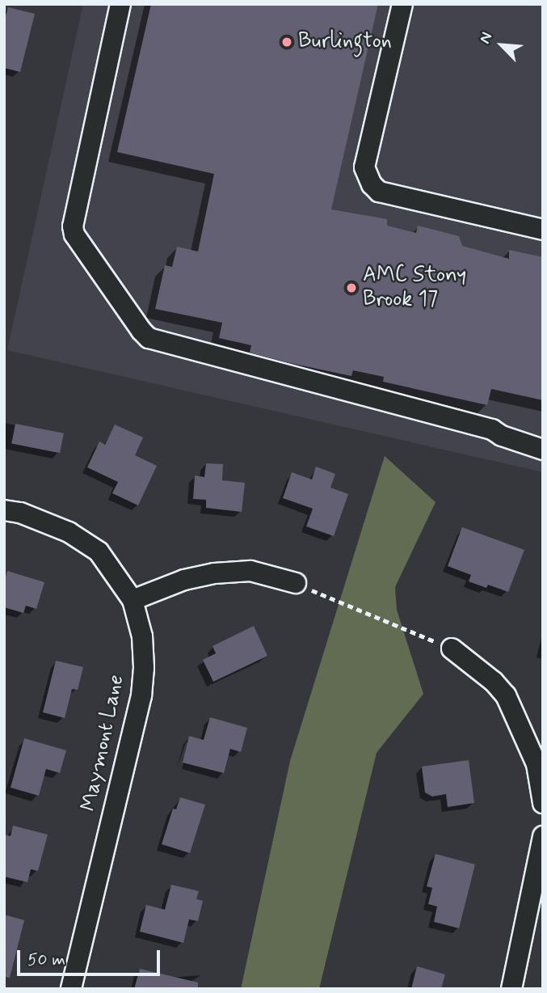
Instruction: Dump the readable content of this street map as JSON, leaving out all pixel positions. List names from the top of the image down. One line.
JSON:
{"streets":{"street":["Maymont Lane"]},"places":["Burlington","AMC Stony Brook 17"],"scale_bar":"50 m","north":"top left"}
